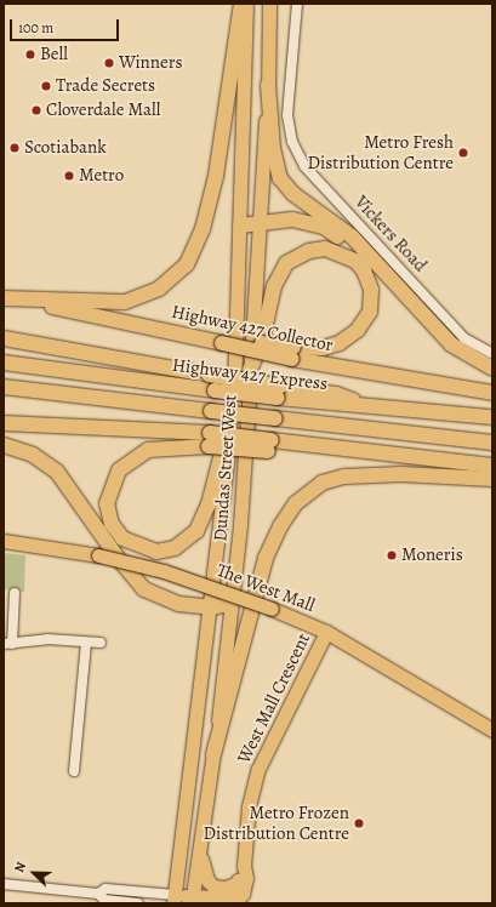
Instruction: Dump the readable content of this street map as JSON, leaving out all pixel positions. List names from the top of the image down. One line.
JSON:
{"streets":{"highway":["Highway 427 Collector","Highway 427 Express"],"main road":["Dundas Street West","The West Mall","West Mall Crescent"],"street":["Vickers Road"]},"crossings":[["Dundas Street West","West Mall Crescent"],["The West Mall","West Mall Crescent"]],"places":["Bell","Winners","Trade Secrets","Cloverdale Mall","Scotiabank","Metro Fresh Distribution Centre","Metro","Moneris","Metro Frozen Distribution Centre"],"scale_bar":"100 m","north":"top left"}
